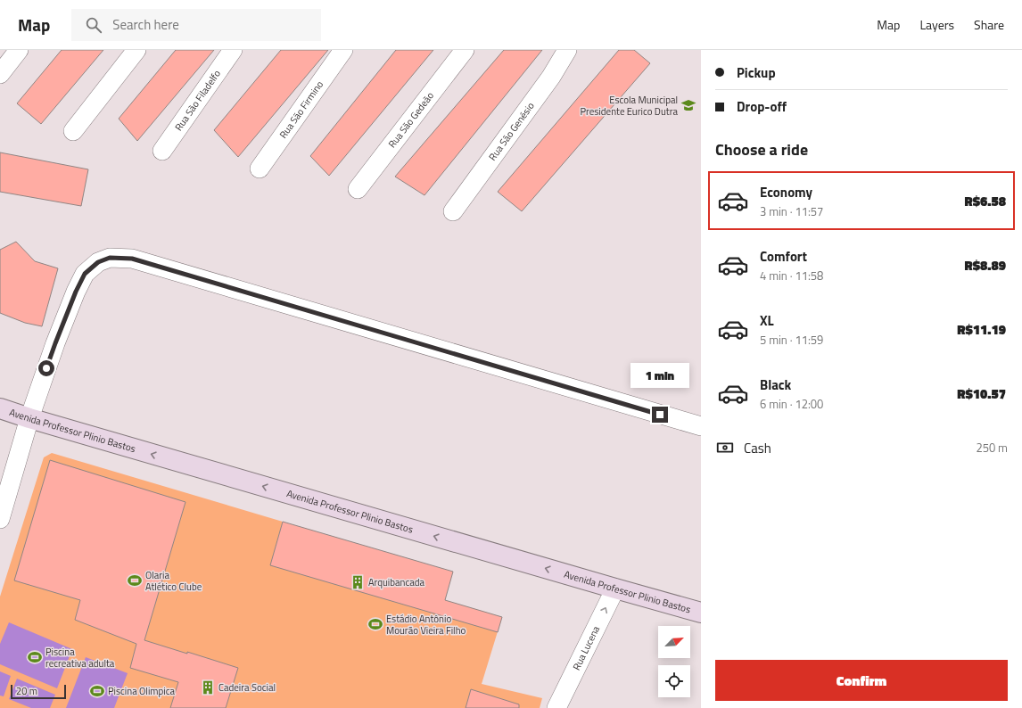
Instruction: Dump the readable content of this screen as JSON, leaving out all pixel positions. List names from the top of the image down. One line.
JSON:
{"streets":{"street":["Rua São Filadelfo","Rua São Firmino","Rua São Gedeão","Rua São Genésio","Avenida Professor Plinio Bastos","Rua Lucena"]},"crossings":[["Avenida Professor Plinio Bastos","Rua Lucena"]],"one_way":["Avenida Professor Plinio Bastos","Rua Lucena"],"places":{"school or university":["Escola Municipal Presidente Eurico Dutra"],"sports":["Olaria Atlético Clube","Estádio Antônio Mourão Vieira Filho","Piscina recreativa adulta","Piscina Olimpica"],"building":["Arquibancada","Cadeira Social"]},"scale_bar":"20 m","north":"top right","page":{"header":"Map","search":"Search here","nav":["Map","Layers","Share"],"banner":["Pickup","Drop-off"],"heading":"Choose a ride","list":[{"name":"Economy","note":"3 min · 11:57","value":"R$6.58"},{"name":"Comfort","note":"4 min · 11:58","value":"R$8.89"},{"name":"XL","note":"5 min · 11:59","value":"R$11.19"},{"name":"Black","note":"6 min · 12:00","value":"R$10.57"}],"bubble":"1 min","pay":["Cash","250 m"],"buttons":"Confirm","scale":"20 m"}}
